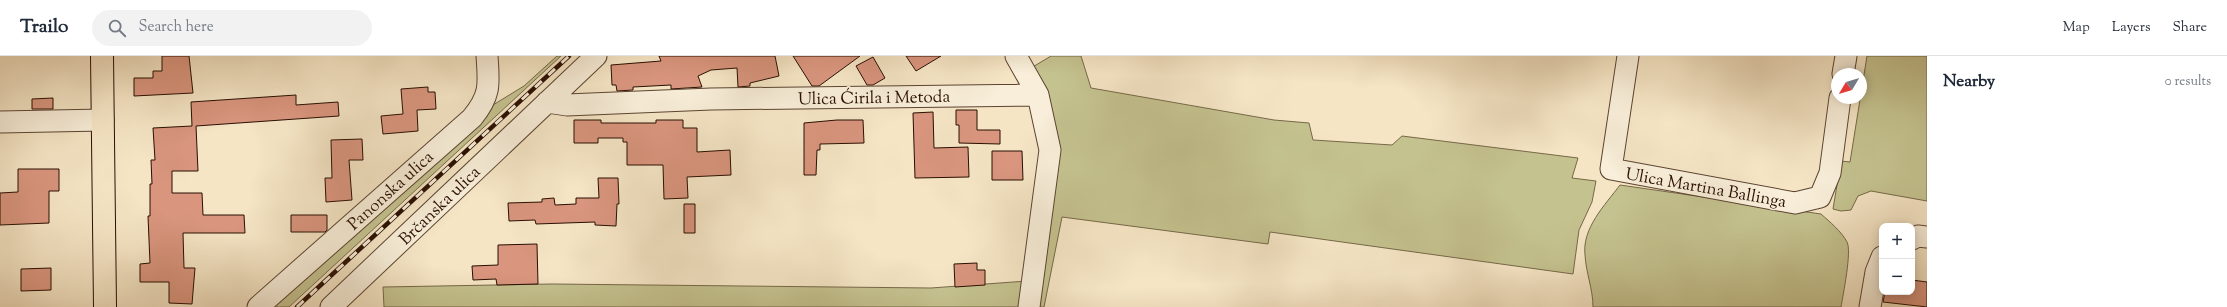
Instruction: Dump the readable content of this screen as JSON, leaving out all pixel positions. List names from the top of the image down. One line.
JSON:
{"streets":{"street":["Ulica Ćirila i Metoda","Ulica Martina Ballinga","Panonska ulica","Brčanska ulica"]},"crossings":[["Ulica Ćirila i Metoda","Brčanska ulica"]],"north":"bottom left","page":{"header":"Trailo","search":"Search here","nav":["Map","Layers","Share"],"heading":["Nearby","0 results"],"map_buttons":["+","−"]}}
